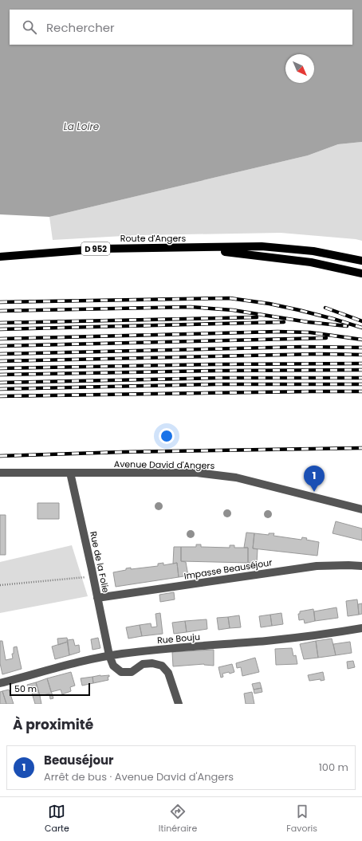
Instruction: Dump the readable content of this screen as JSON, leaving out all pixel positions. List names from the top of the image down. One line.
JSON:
{"streets":{"main road":["Route d'Angers","D 952"],"street":["Avenue David d'Angers","Rue de la Folie","Impasse Beauséjour","Rue Bouju"]},"crossings":[["Avenue David d'Angers","Rue de la Folie"],["Rue de la Folie","Impasse Beauséjour"],["Rue de la Folie","Rue Bouju"]],"water":["La Loire"],"scale_bar":"50 m","north":"bottom right","page":{"search":"Rechercher","pins":"1","scale":"50 m","heading":"À proximité","list":[{"mark":"1","name":"Beauséjour","note":"Arrêt de bus · Avenue David d'Angers","value":"100 m"}],"nav":["Carte","Itinéraire","Favoris"]}}
